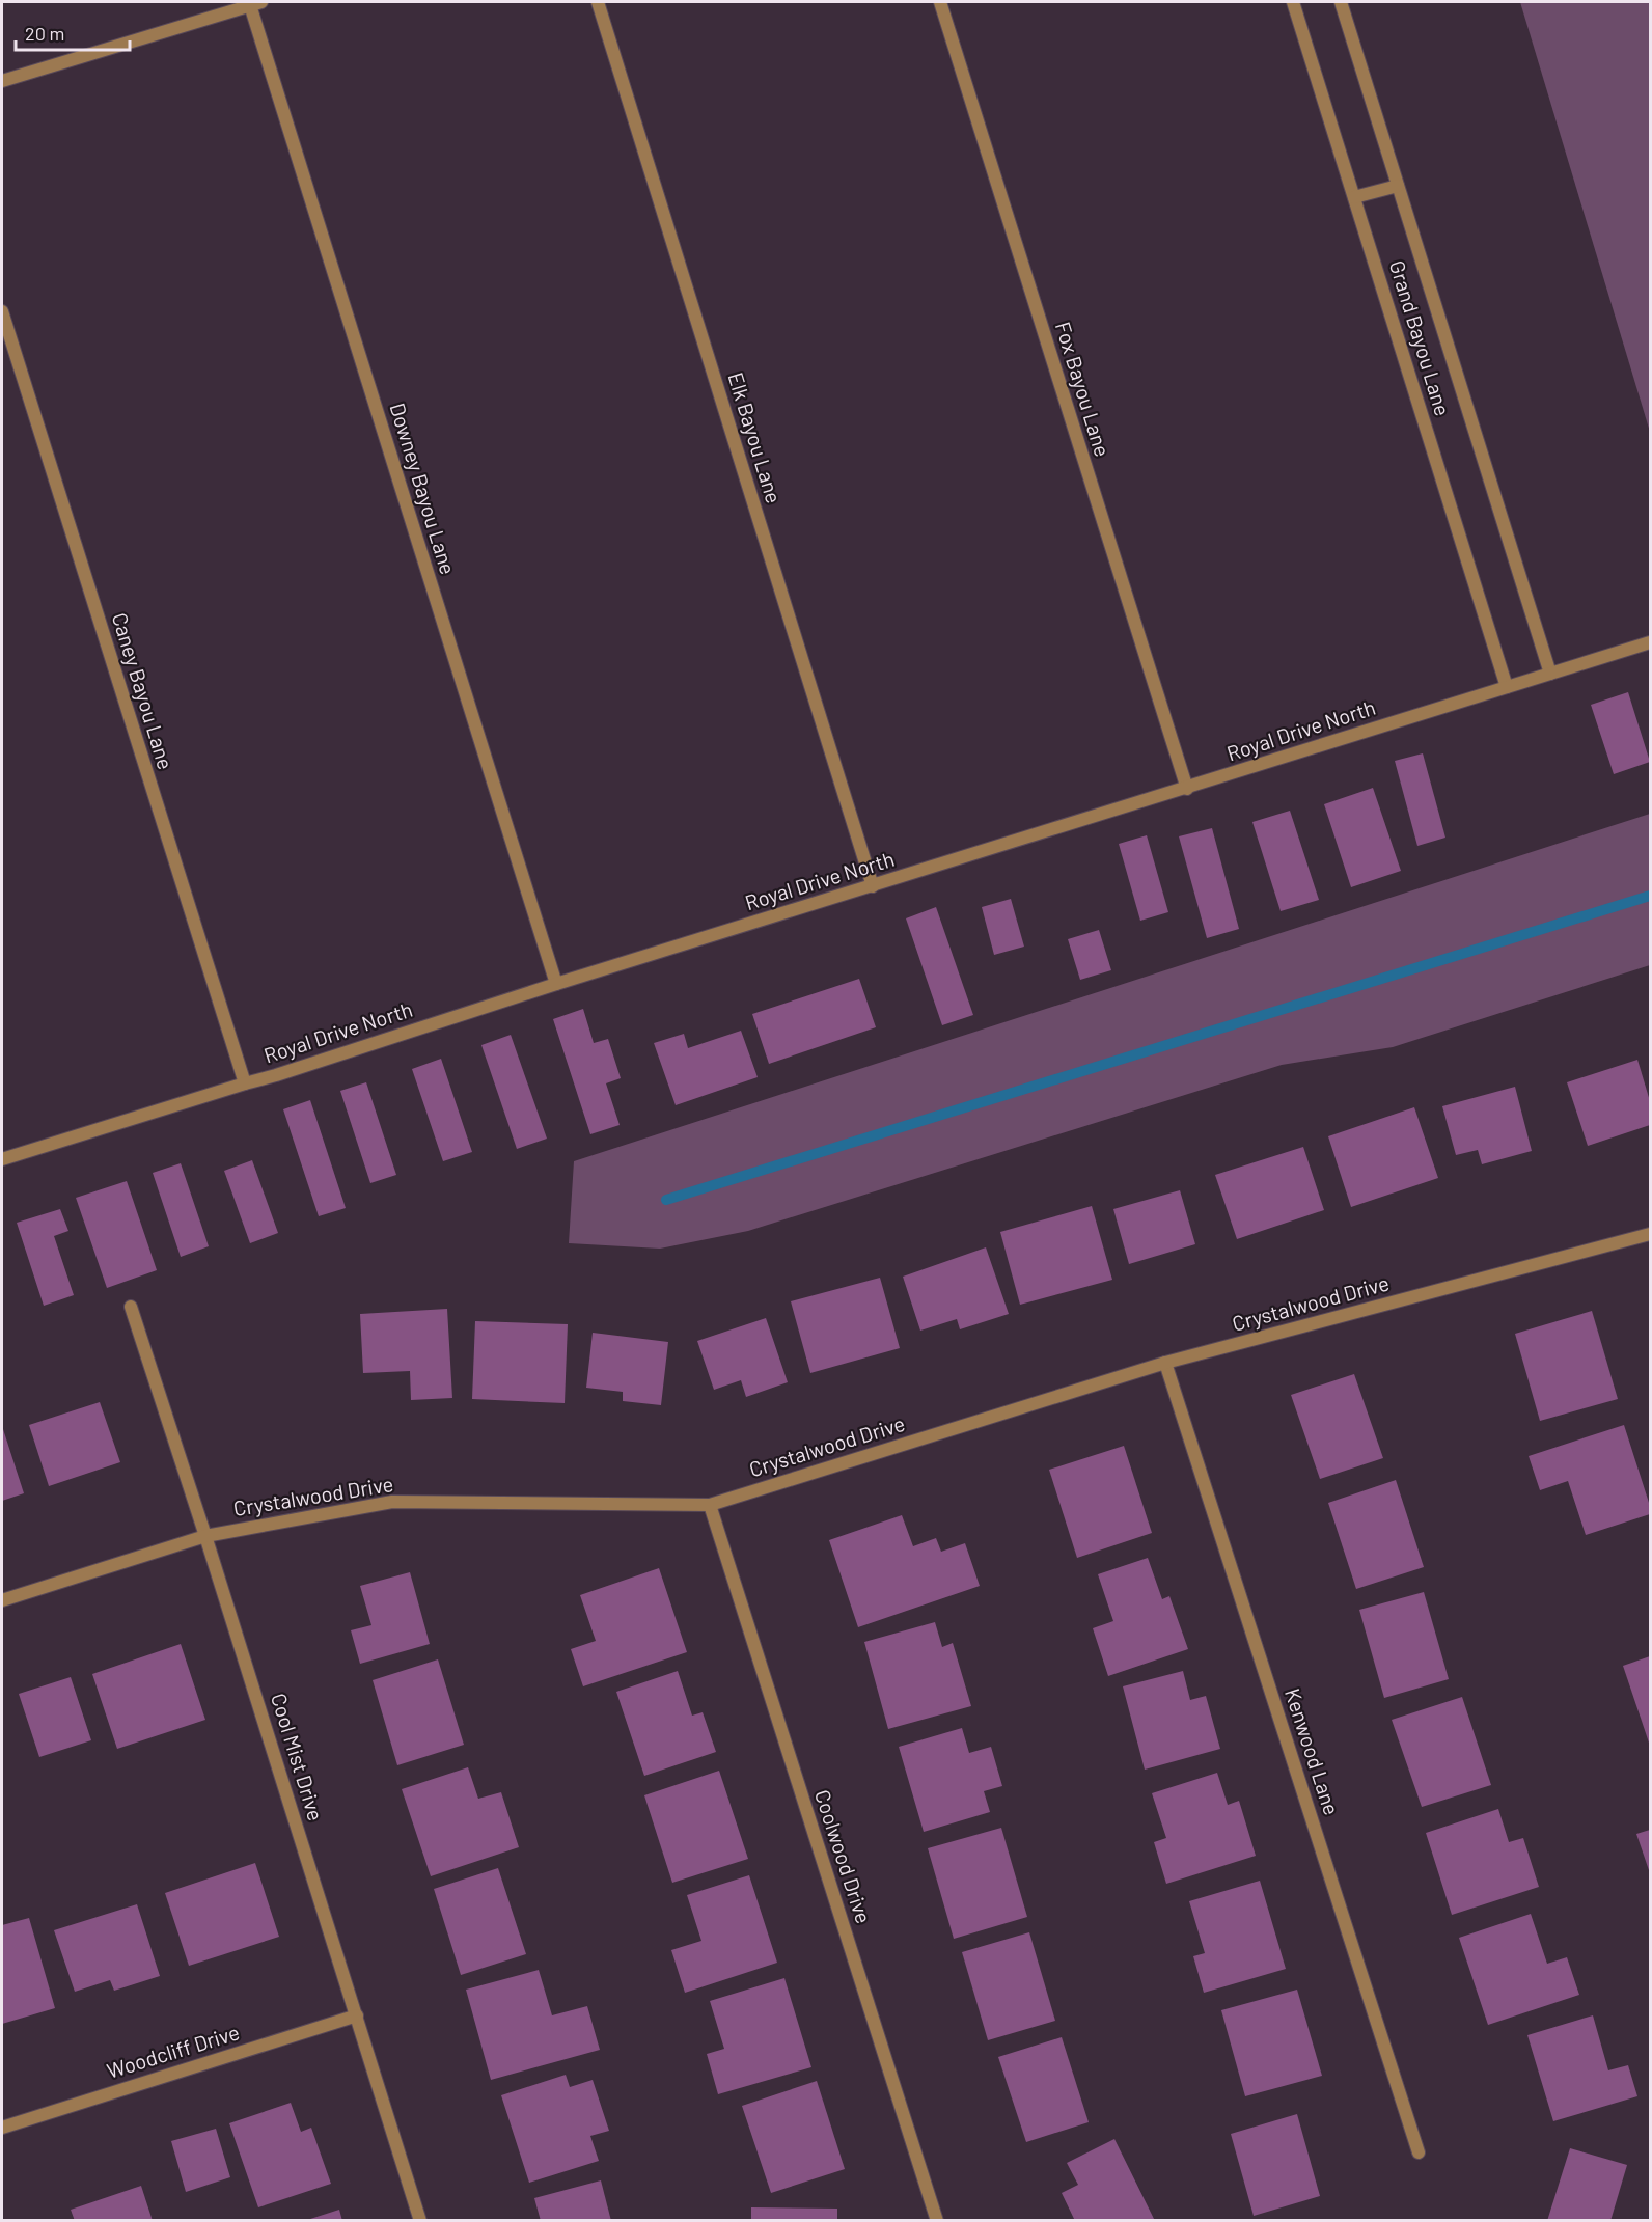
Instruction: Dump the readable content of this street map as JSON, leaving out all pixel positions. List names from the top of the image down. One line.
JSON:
{"streets":{"street":["Grand Bayou Lane","Fox Bayou Lane","Elk Bayou Lane","Downey Bayou Lane","Caney Bayou Lane","Royal Drive North","Crystalwood Drive","Kenwood Lane","Cool Mist Drive","Coolwood Drive","Woodcliff Drive"]},"crossings":[["Grand Bayou Lane","Royal Drive North"],["Fox Bayou Lane","Royal Drive North"],["Elk Bayou Lane","Royal Drive North"],["Downey Bayou Lane","Royal Drive North"],["Caney Bayou Lane","Royal Drive North"],["Crystalwood Drive","Kenwood Lane"],["Crystalwood Drive","Cool Mist Drive"],["Crystalwood Drive","Coolwood Drive"],["Cool Mist Drive","Woodcliff Drive"]],"scale_bar":"20 m"}
